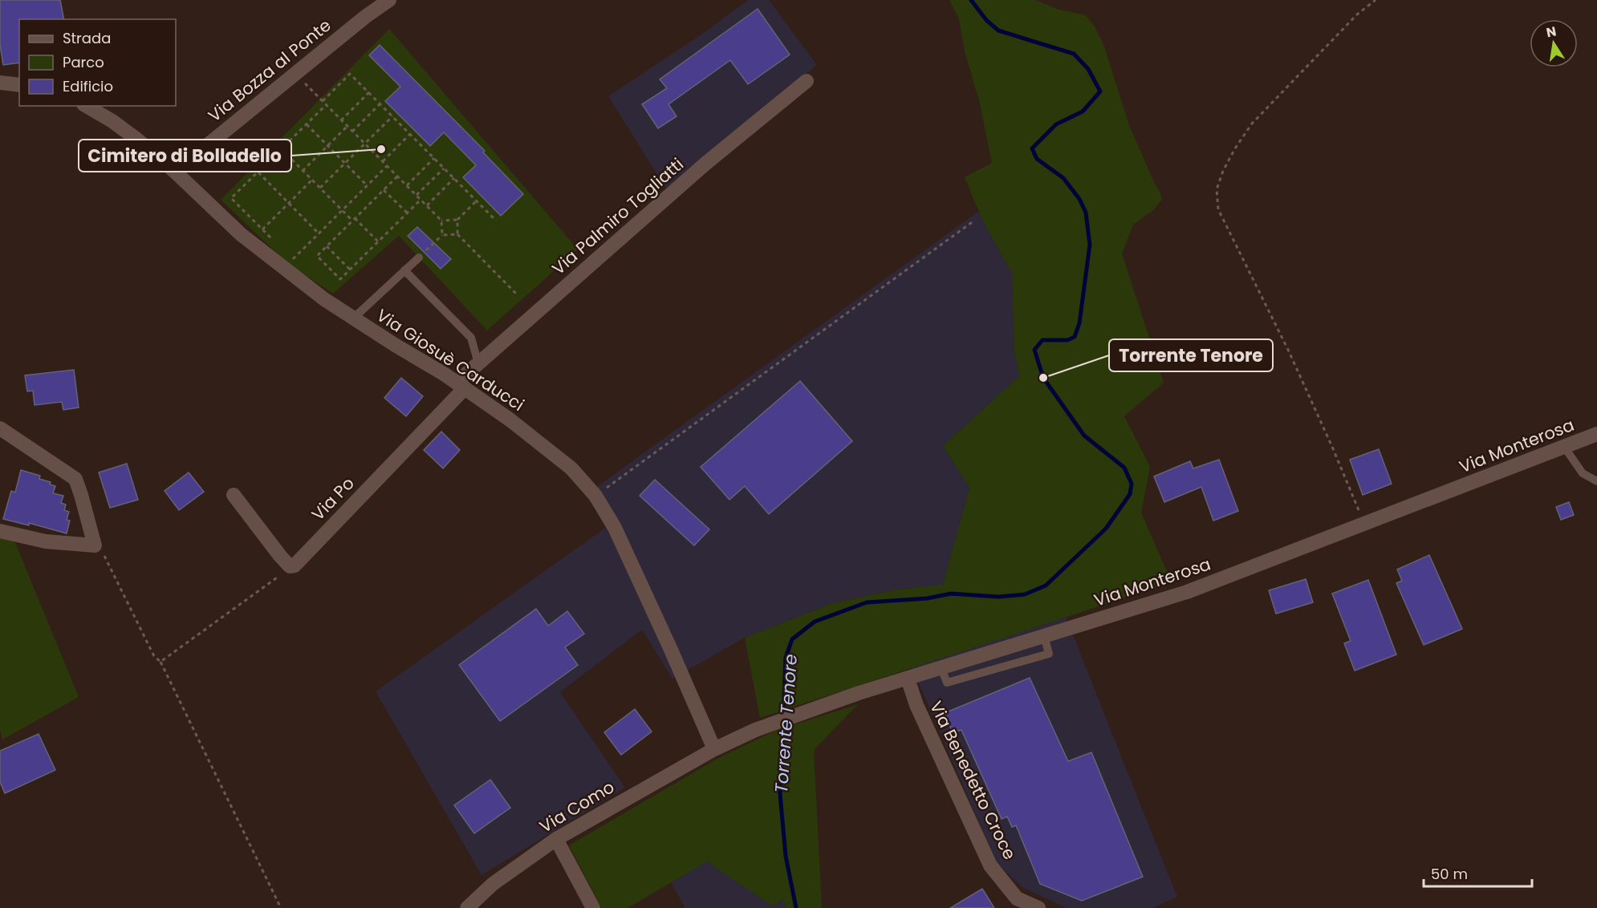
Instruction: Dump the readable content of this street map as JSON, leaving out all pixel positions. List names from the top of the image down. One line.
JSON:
{"streets":{"street":["Via Bozza al Ponte","Via Palmiro Togliatti","Via Giosuè Carducci","Via Monterosa","Via Po","Via Benedetto Croce","Via Como"]},"crossings":[["Via Bozza al Ponte","Via Giosuè Carducci"],["Via Palmiro Togliatti","Via Giosuè Carducci"],["Via Palmiro Togliatti","Via Po"],["Via Giosuè Carducci","Via Monterosa"],["Via Giosuè Carducci","Via Po"],["Via Giosuè Carducci","Via Como"],["Via Monterosa","Via Benedetto Croce"],["Via Monterosa","Via Como"]],"water":["Torrente Tenore"],"places":["Cimitero di Bolladello","Torrente Tenore"],"legend":["Strada","Parco","Edificio"],"scale_bar":"50 m","north":"top"}
